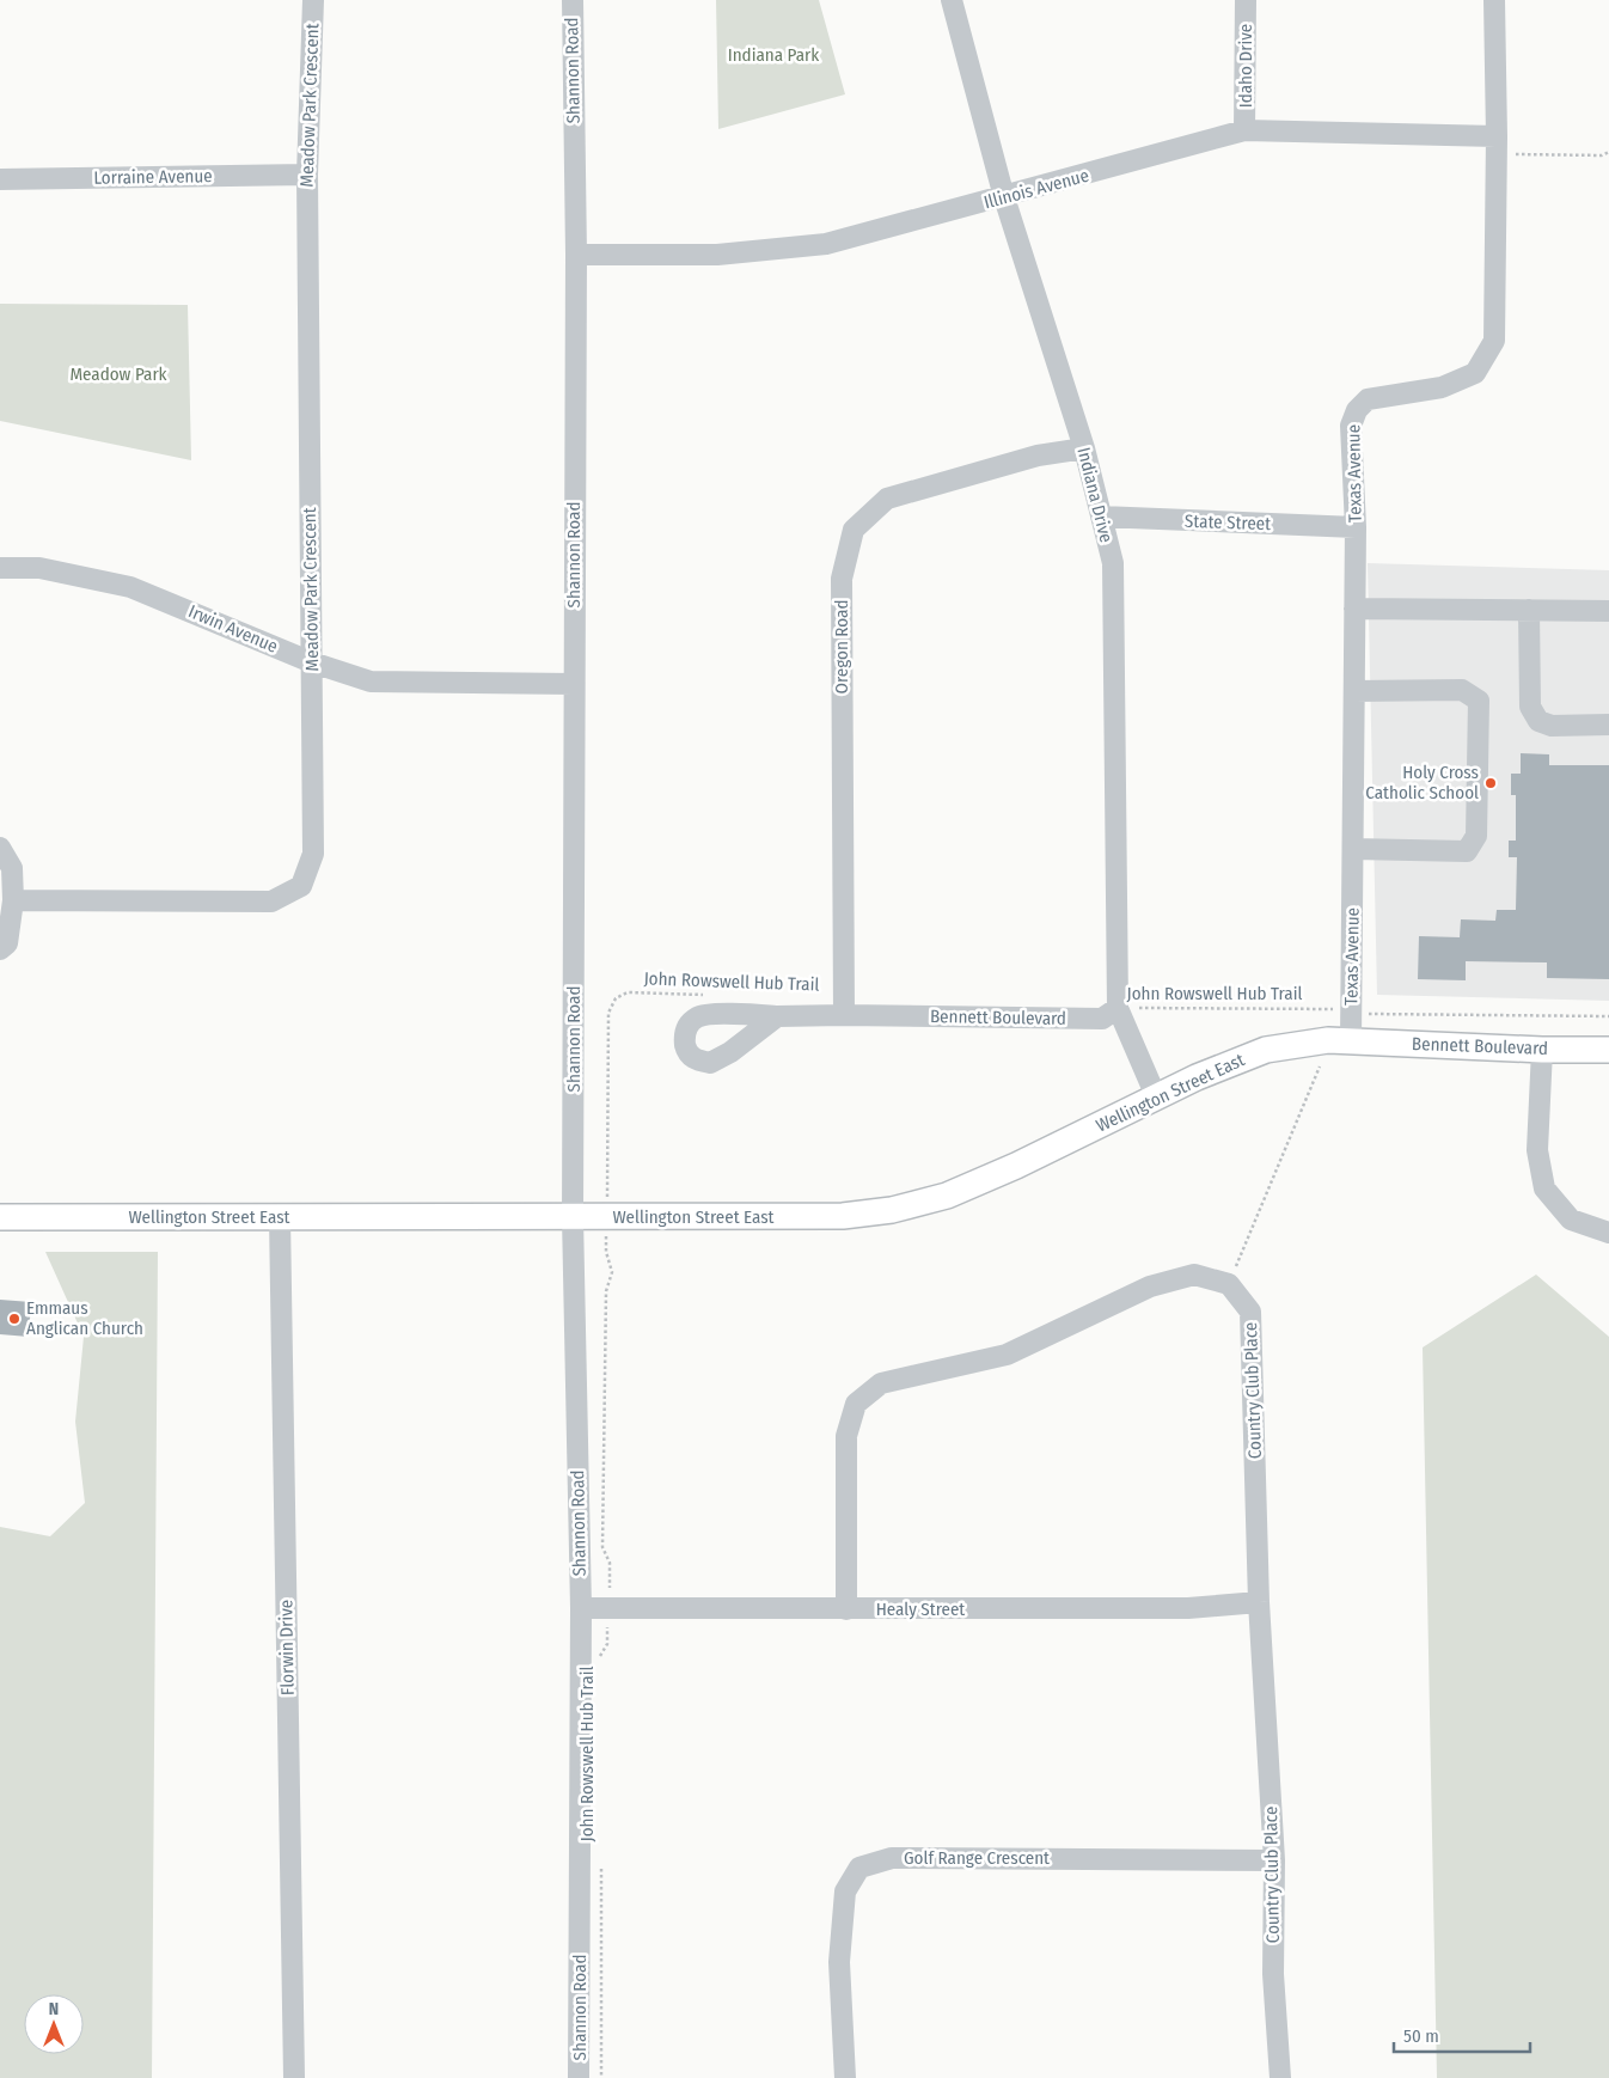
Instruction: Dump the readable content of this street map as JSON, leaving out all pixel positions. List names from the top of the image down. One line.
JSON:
{"streets":{"main road":["Bennett Boulevard","Wellington Street East"],"street":["Idaho Drive","Shannon Road","Meadow Park Crescent","Lorraine Avenue","Illinois Avenue","Texas Avenue","Indiana Drive","State Street","Irwin Avenue","Oregon Road","Country Club Place","Healy Street","Florwin Drive","Golf Range Crescent"],"path":["John Rowswell Hub Trail"]},"crossings":[["Idaho Drive","Illinois Avenue"],["Shannon Road","Illinois Avenue"],["Shannon Road","Irwin Avenue"],["Shannon Road","Wellington Street East"],["Shannon Road","Healy Street"],["Meadow Park Crescent","Lorraine Avenue"],["Meadow Park Crescent","Irwin Avenue"],["Illinois Avenue","Texas Avenue"],["Illinois Avenue","Indiana Drive"],["Texas Avenue","State Street"],["Texas Avenue","John Rowswell Hub Trail"],["Texas Avenue","Bennett Boulevard"],["Texas Avenue","Wellington Street East"],["Indiana Drive","State Street"],["Indiana Drive","Oregon Road"],["Indiana Drive","John Rowswell Hub Trail"],["Indiana Drive","Bennett Boulevard"],["Oregon Road","Bennett Boulevard"],["John Rowswell Hub Trail","Bennett Boulevard"],["John Rowswell Hub Trail","Wellington Street East"],["John Rowswell Hub Trail","Healy Street"],["Bennett Boulevard","Wellington Street East"],["Wellington Street East","Florwin Drive"],["Country Club Place","Healy Street"],["Country Club Place","Golf Range Crescent"]],"parks":["Indiana Park","Meadow Park"],"places":["Holy Cross Catholic School","Emmaus Anglican Church"],"scale_bar":"50 m","north":"top"}
